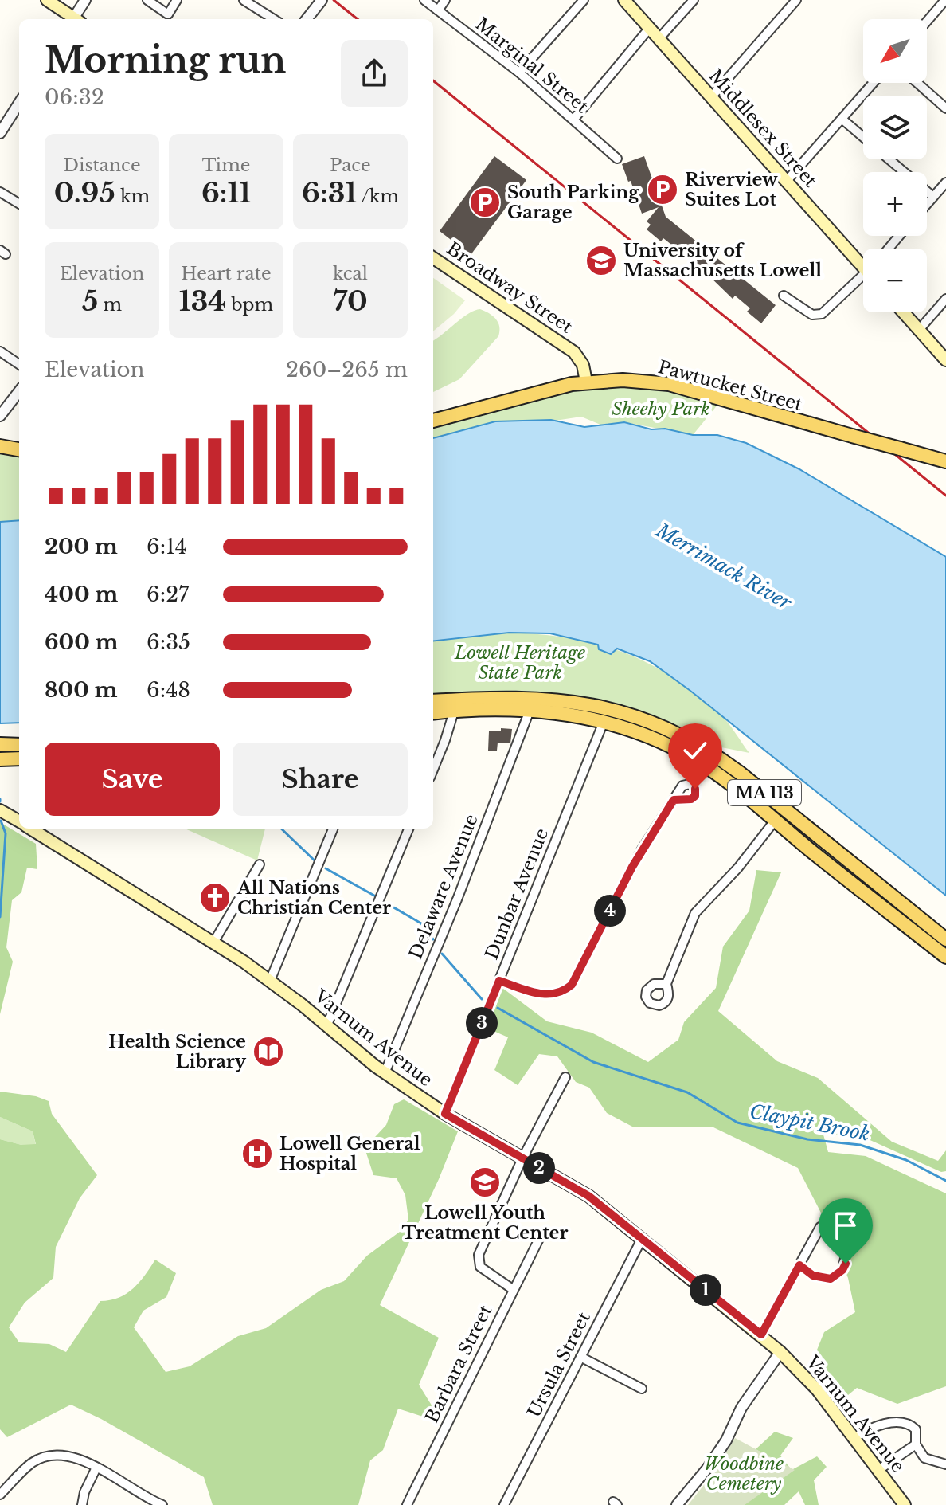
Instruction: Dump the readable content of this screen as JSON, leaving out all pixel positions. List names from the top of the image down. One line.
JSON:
{"streets":{"main road":["Middlesex Street","Broadway Street","Pawtucket Street","MA 113","Varnum Avenue"],"street":["Marginal Street","Delaware Avenue","Dunbar Avenue","Barbara Street","Ursula Street"]},"crossings":[["Broadway Street","Pawtucket Street"],["MA 113","Delaware Avenue"],["MA 113","Dunbar Avenue"],["Delaware Avenue","Varnum Avenue"],["Dunbar Avenue","Varnum Avenue"],["Varnum Avenue","Ursula Street"]],"water":["Merrimack River","Claypit Brook"],"parks":["Sheehy Park","Lowell Heritage State Park","Woodbine Cemetery"],"places":{"parking":["Riverview Suites Lot","South Parking Garage"],"school or university":["University of Massachusetts Lowell","Lowell Youth Treatment Center"],"church":["All Nations Christian Center"],"library":["Health Science Library"],"hospital":["Lowell General Hospital"]},"north":"bottom left","page":{"map_buttons":["+","−"],"heading":["Morning run","06:32"],"stats":[["Distance","0.95 km"],["Time","6:11"],["Pace","6:31 /km"],["Elevation","5 m"],["Heart rate","134 bpm"],["kcal","70"]],"chart":["Elevation","260–265 m"],"list":[{"name":"200 m","note":"6:14"},{"name":"400 m","note":"6:27"},{"name":"600 m","note":"6:35"},{"name":"800 m","note":"6:48"}],"buttons":["Save","Share"],"pins":["4","3","2","1"]}}
